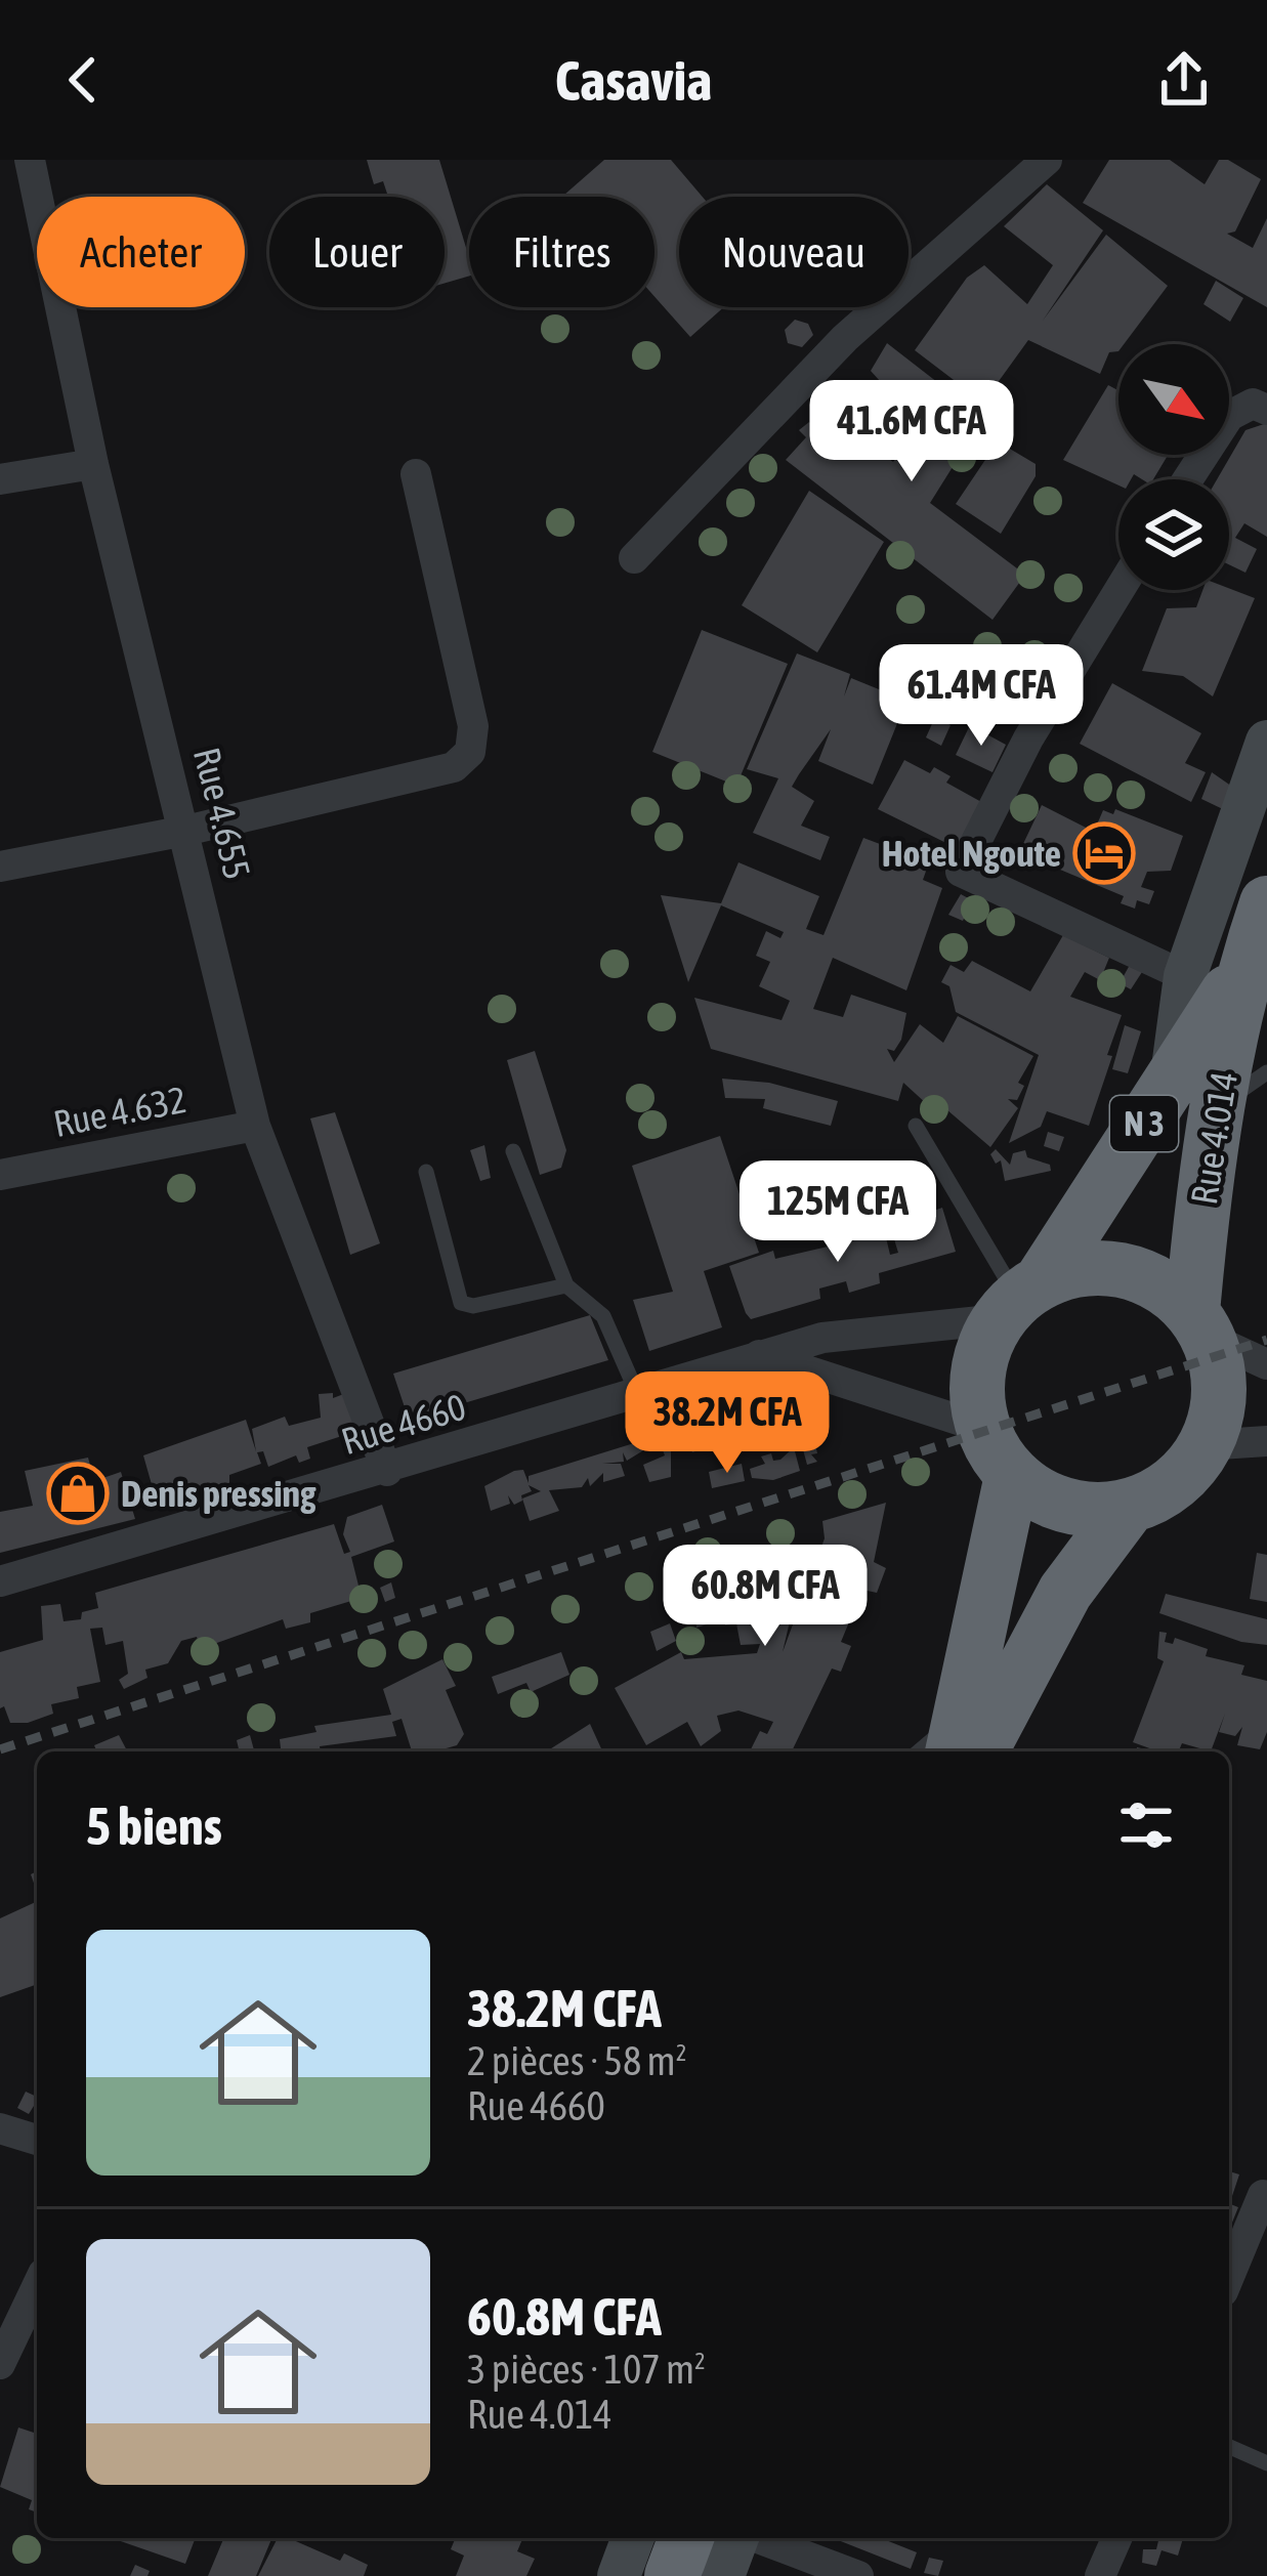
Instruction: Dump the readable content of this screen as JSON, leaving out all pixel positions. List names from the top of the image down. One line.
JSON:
{"streets":{"highway":["N 3","Rue 4.014"],"street":["Rue 4.655","Rue 4.632","Rue 4660"]},"crossings":[["Rue 4.655","Rue 4.632"],["Rue 4.655","Rue 4660"],["Rue 4.014","Rue 4660"]],"places":{"hotel":["Hotel Ngoute"],"shop":["Denis pressing"]},"north":"bottom right","page":{"header":"Casavia","chip":["Acheter","Louer","Filtres","Nouveau"],"price":["41.6M CFA","61.4M CFA","125M CFA","38.2M CFA","60.8M CFA"],"heading":"5 biens","list":[{"name":"38.2M CFA","note":"2 pièces · 58 m² · Rue 4660"},{"name":"60.8M CFA","note":"3 pièces · 107 m² · Rue 4.014"}]}}
